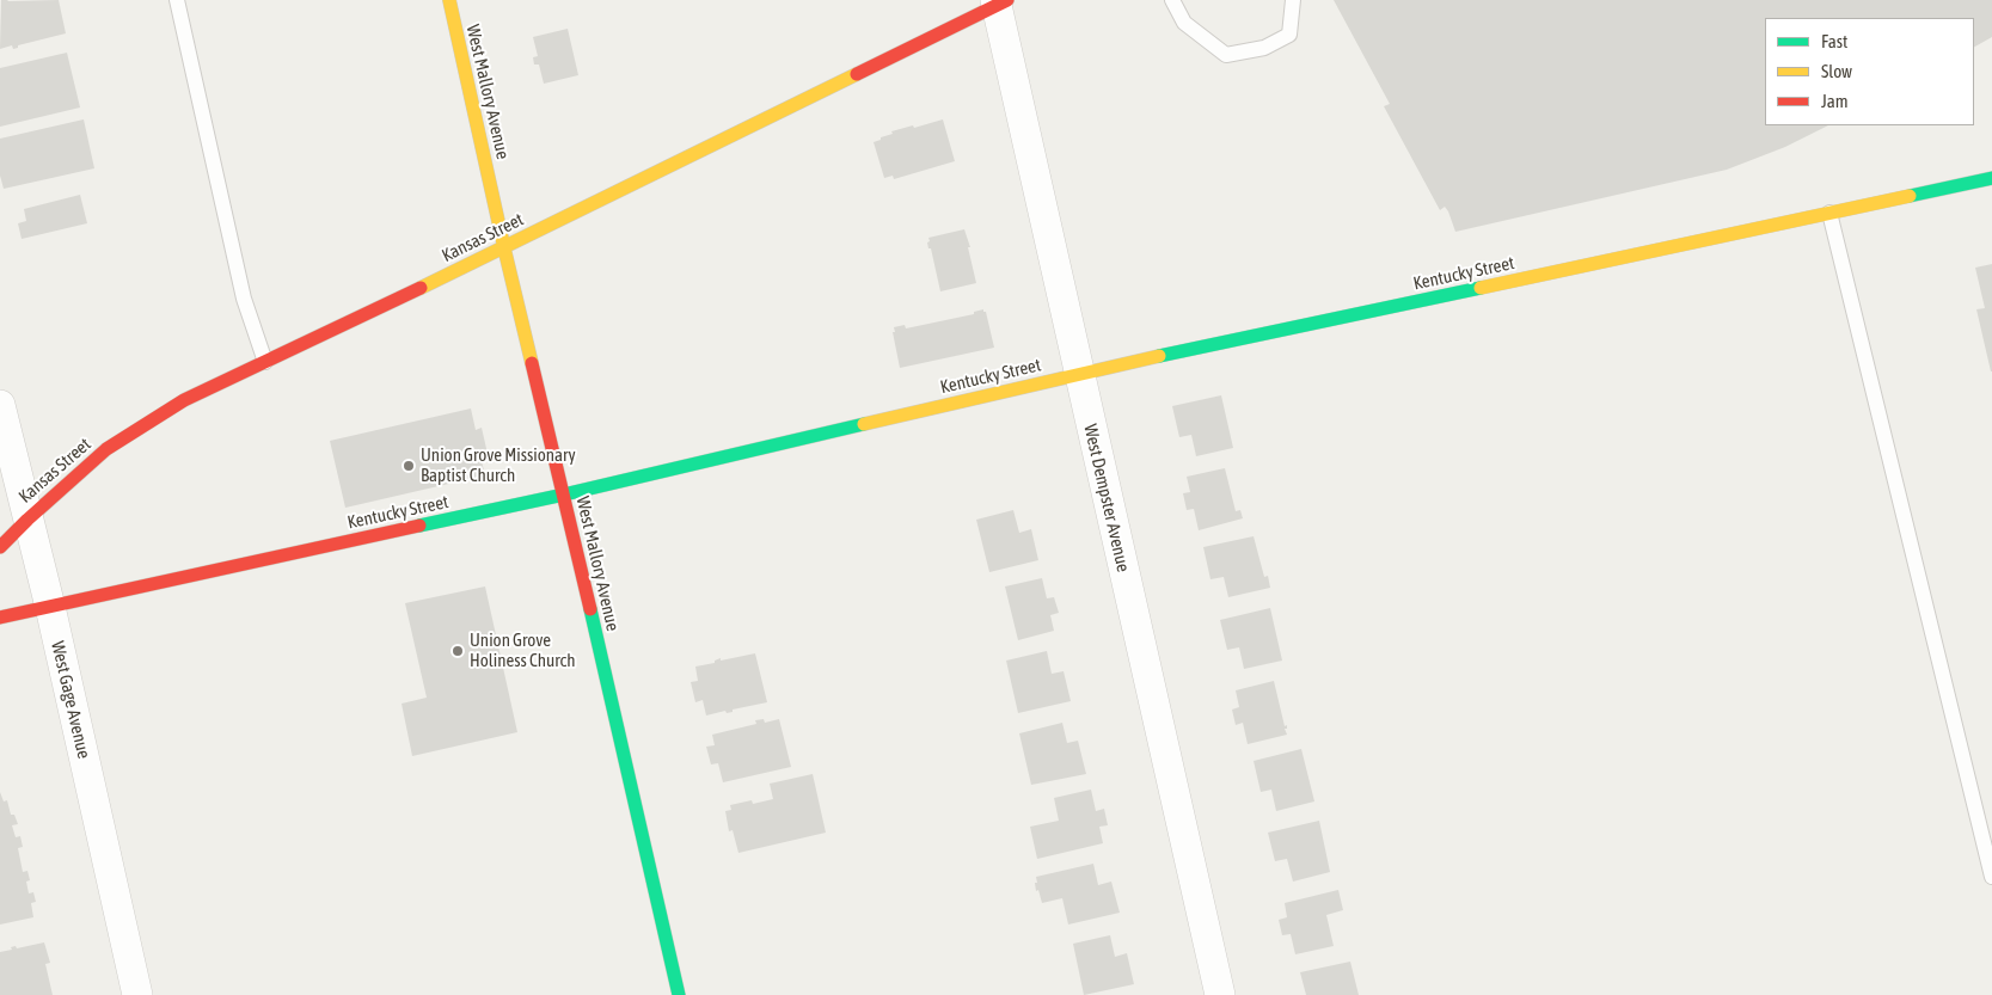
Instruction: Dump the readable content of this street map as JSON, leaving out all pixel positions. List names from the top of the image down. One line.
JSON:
{"streets":{"street":["West Mallory Avenue","Kansas Street","Kentucky Street","West Dempster Avenue","West Gage Avenue"]},"crossings":[["West Mallory Avenue","Kansas Street"],["West Mallory Avenue","Kentucky Street"],["Kansas Street","West Dempster Avenue"],["Kansas Street","West Gage Avenue"],["Kentucky Street","West Dempster Avenue"],["Kentucky Street","West Gage Avenue"]],"places":["Union Grove Missionary Baptist Church","Union Grove Holiness Church"],"legend":["Fast","Slow","Jam"]}
